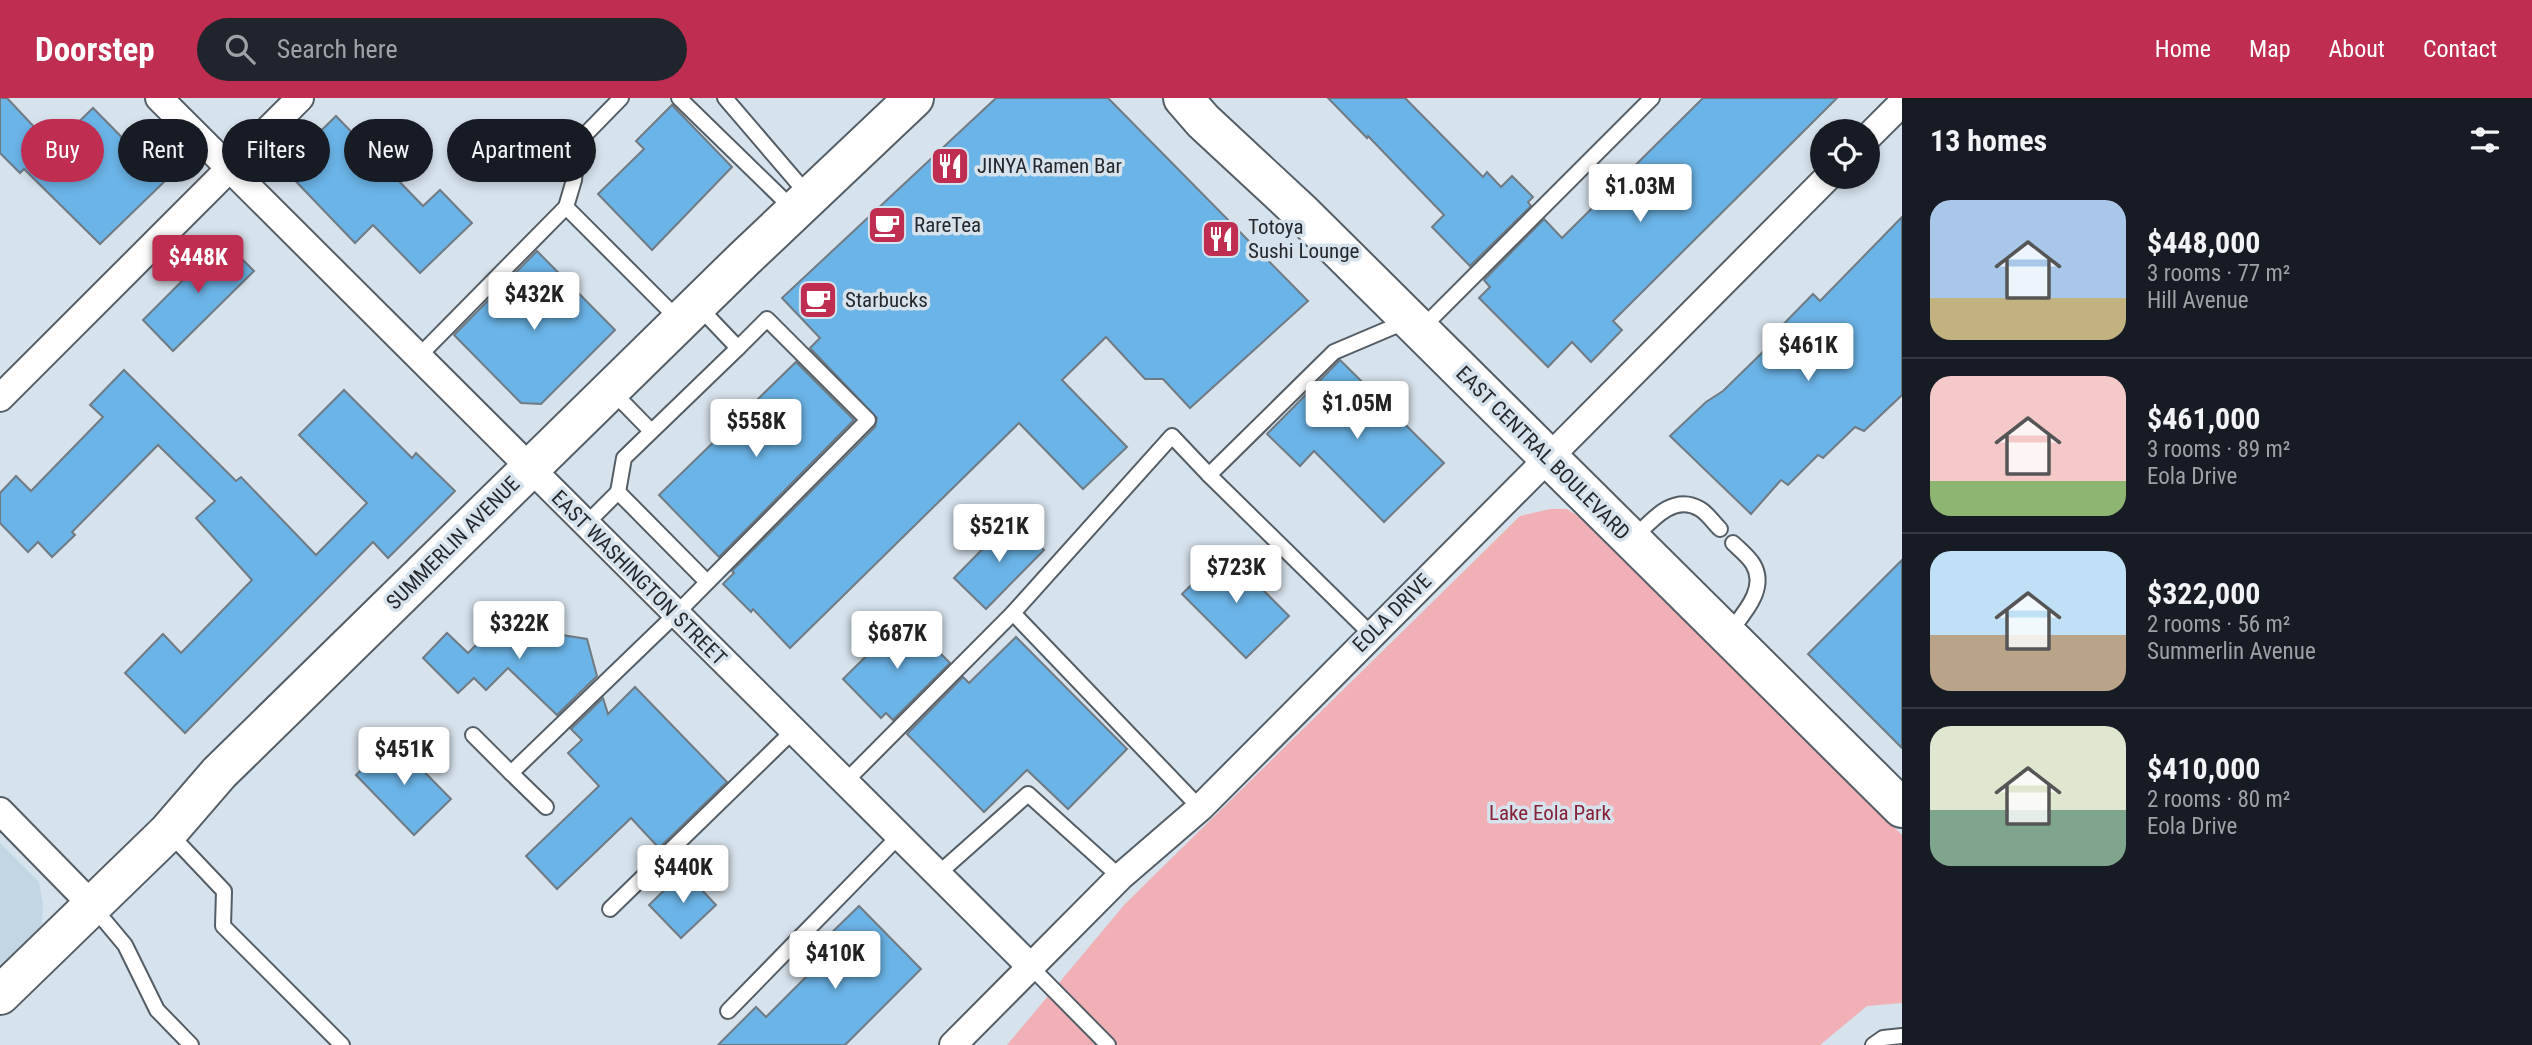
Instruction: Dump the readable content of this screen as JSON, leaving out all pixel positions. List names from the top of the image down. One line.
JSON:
{"streets":{"street":["EAST CENTRAL BOULEVARD","SUMMERLIN AVENUE","EAST WASHINGTON STREET","EOLA DRIVE"]},"crossings":[["EAST CENTRAL BOULEVARD","EOLA DRIVE"],["SUMMERLIN AVENUE","EAST WASHINGTON STREET"],["EAST WASHINGTON STREET","EOLA DRIVE"]],"parks":["Lake Eola Park"],"places":{"restaurant":["JINYA Ramen Bar","Totoya Sushi Lounge"],"cafe":["RareTea","Starbucks"]},"page":{"header":"Doorstep","search":"Search here","nav":["Home","Map","About","Contact"],"heading":"13 homes","chip":["Buy","Rent","Filters","New","Apartment"],"price":["$1.03M","$448K","$432K","$461K","$1.05M","$558K","$521K","$723K","$322K","$687K","$451K","$440K","$410K"],"list":[{"name":"$448,000","note":"3 rooms · 77 m² · Hill Avenue"},{"name":"$461,000","note":"3 rooms · 89 m² · Eola Drive"},{"name":"$322,000","note":"2 rooms · 56 m² · Summerlin Avenue"},{"name":"$410,000","note":"2 rooms · 80 m² · Eola Drive"}]}}
